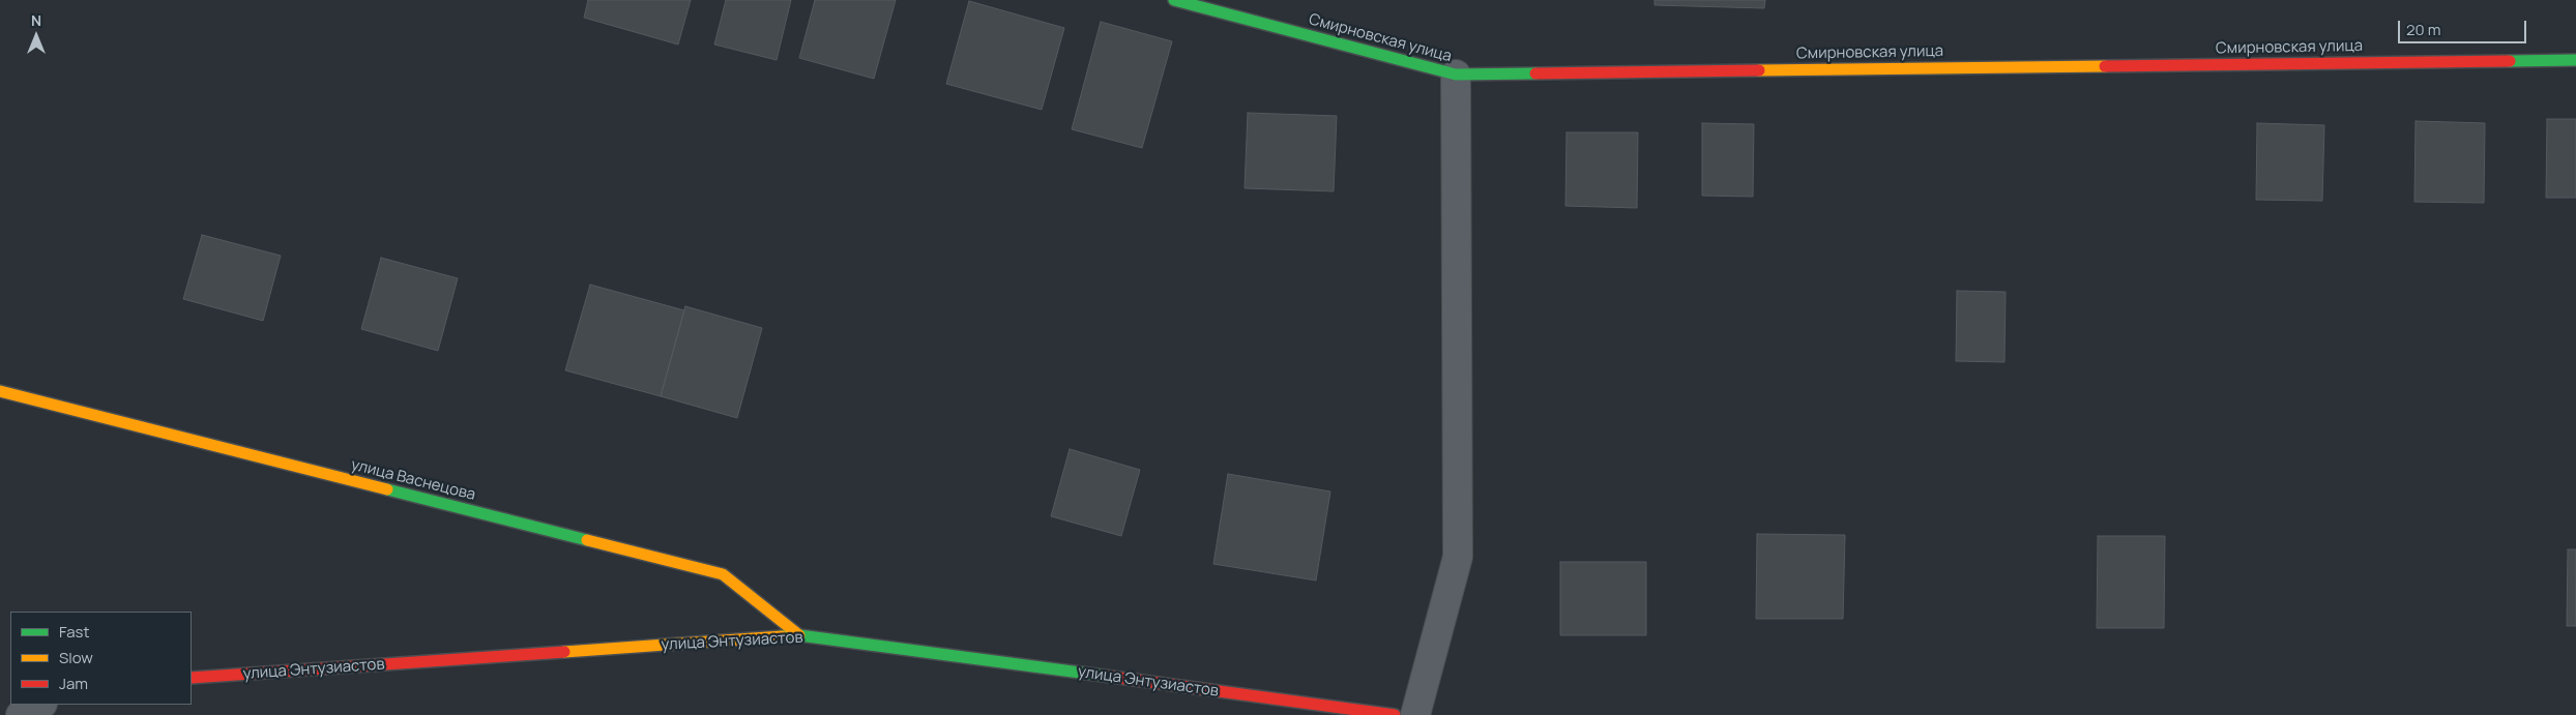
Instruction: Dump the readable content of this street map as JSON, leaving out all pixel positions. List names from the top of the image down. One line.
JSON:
{"streets":{"street":["Смирновская улица","улица Васнецова","улица Энтузиастов"]},"crossings":[["улица Васнецова","улица Энтузиастов"]],"legend":["Fast","Slow","Jam"],"scale_bar":"20 m","north":"top"}
